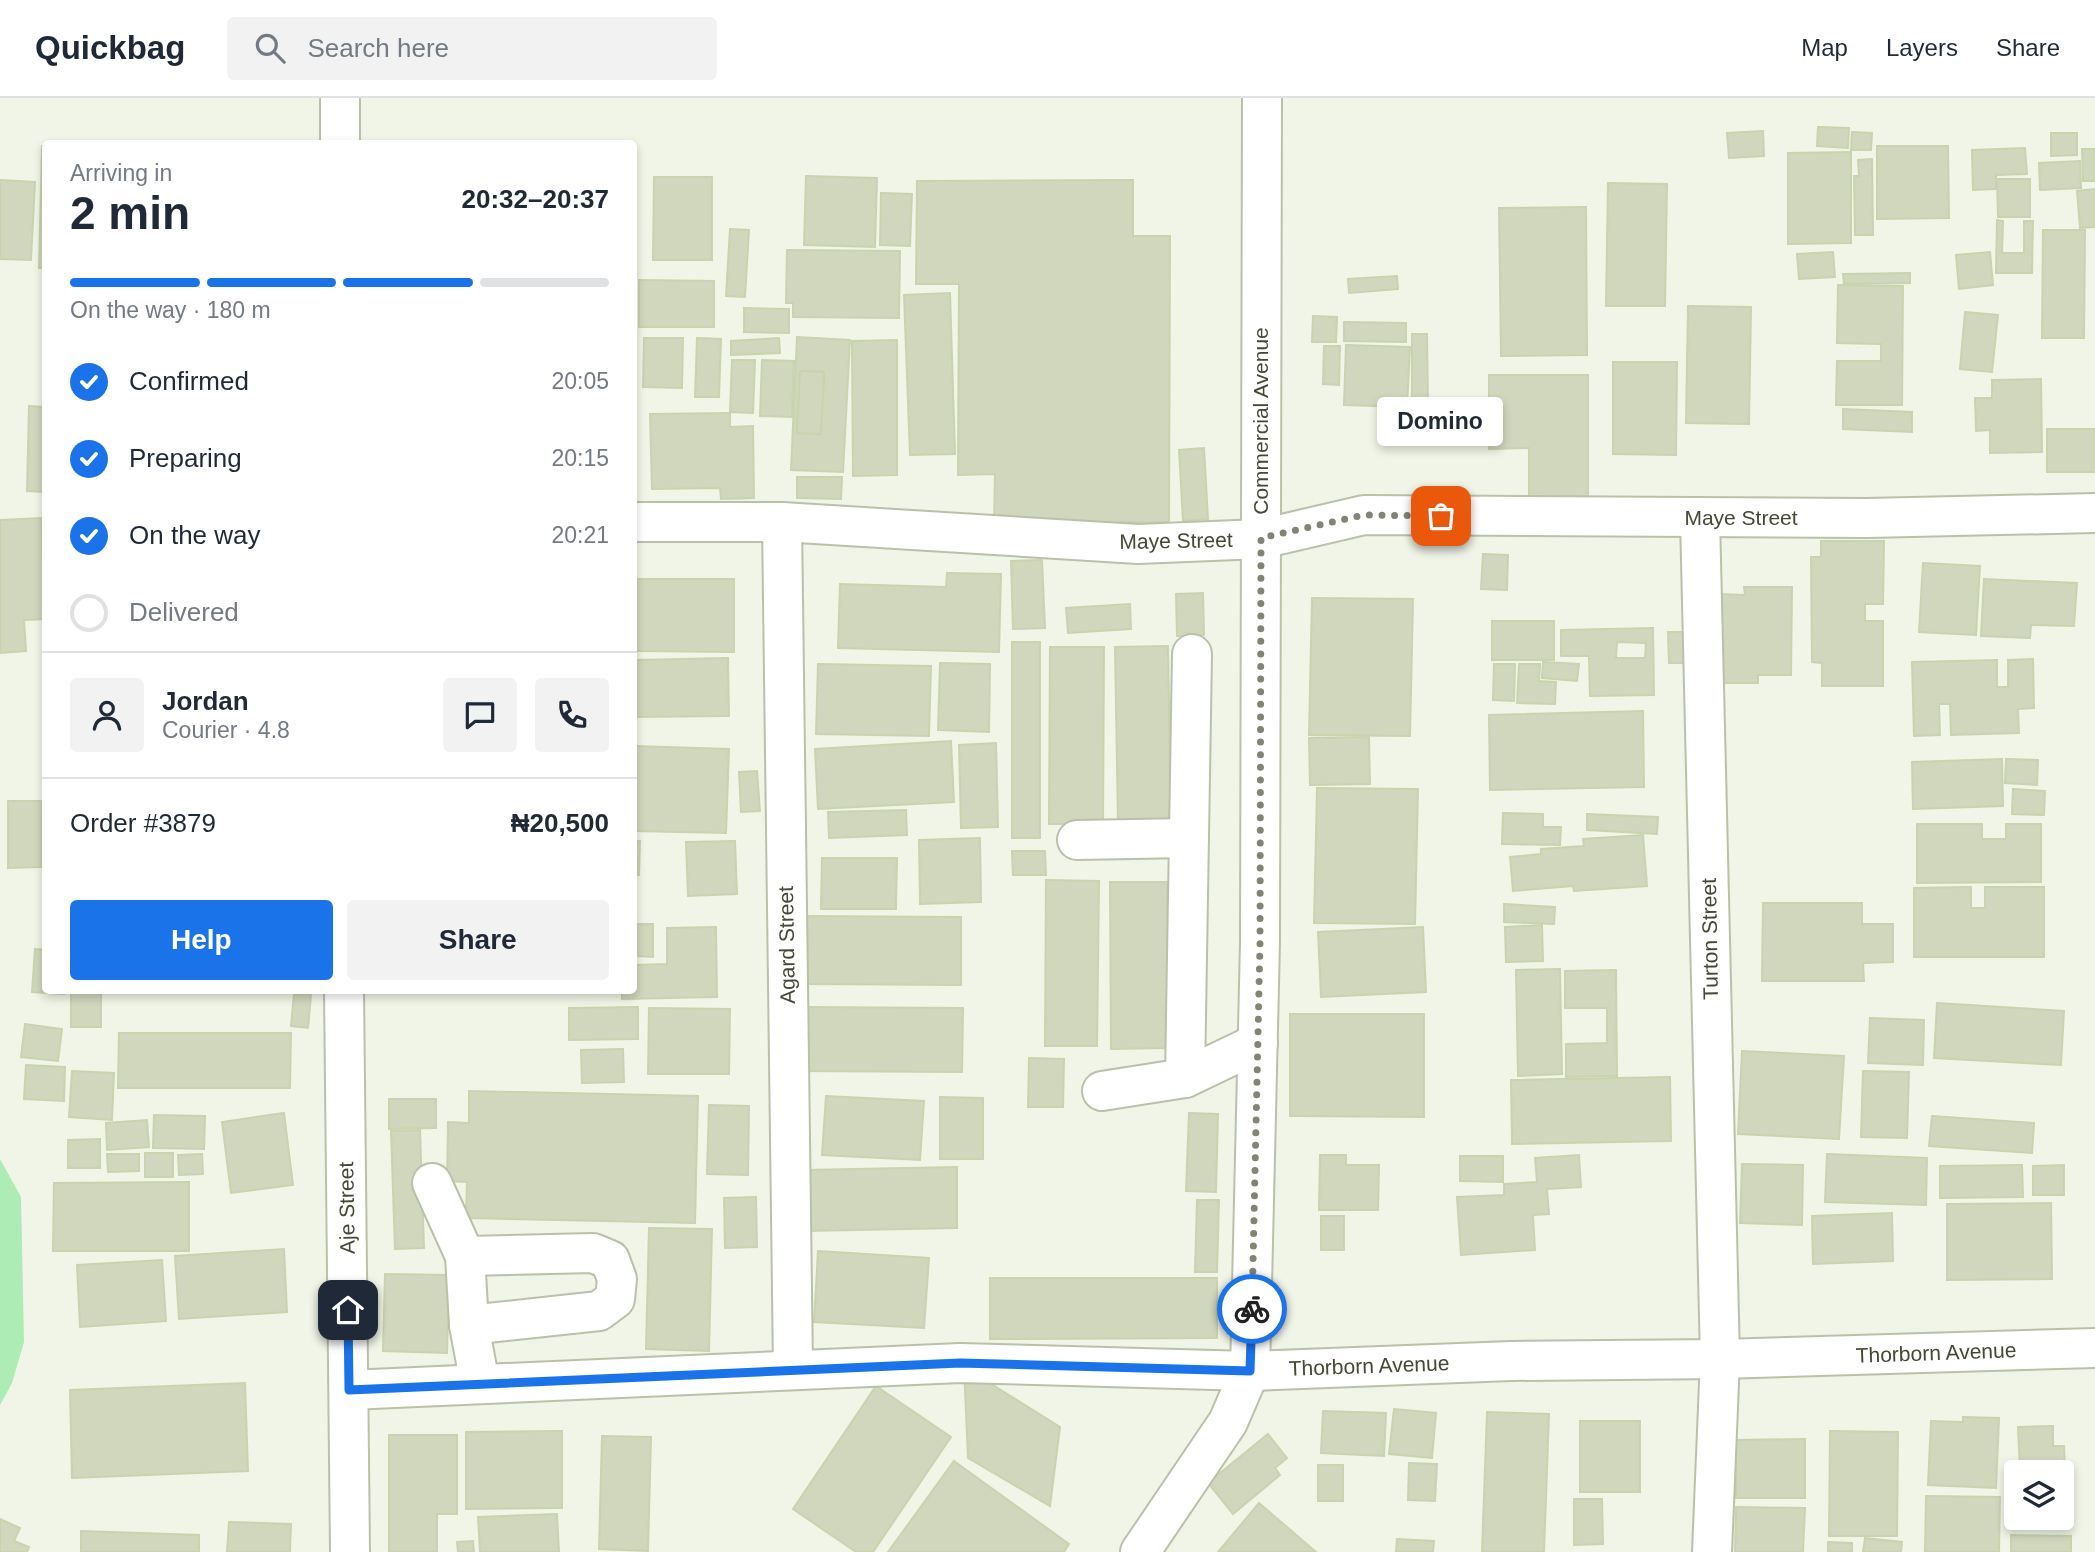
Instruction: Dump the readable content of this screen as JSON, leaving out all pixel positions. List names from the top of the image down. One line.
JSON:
{"streets":{"street":["Commercial Avenue","Maye Street","Turton Street","Agard Street","Aje Street","Thorborn Avenue"]},"crossings":[["Commercial Avenue","Maye Street"],["Commercial Avenue","Thorborn Avenue"],["Maye Street","Turton Street"],["Maye Street","Agard Street"],["Turton Street","Thorborn Avenue"],["Agard Street","Thorborn Avenue"],["Aje Street","Thorborn Avenue"]],"places":["Domino"],"page":{"header":"Quickbag","search":"Search here","nav":["Map","Layers","Share"],"heading":["2 min","Arriving in","20:32–20:37"],"panel":["Jordan","Courier · 4.8","Order #3879","₦20,500"],"bar":"On the way · 180 m","list":[["Confirmed","20:05"],["Preparing","20:15"],["On the way","20:21"],"Delivered"],"bubble":"Domino","buttons":["Help","Share"]}}
